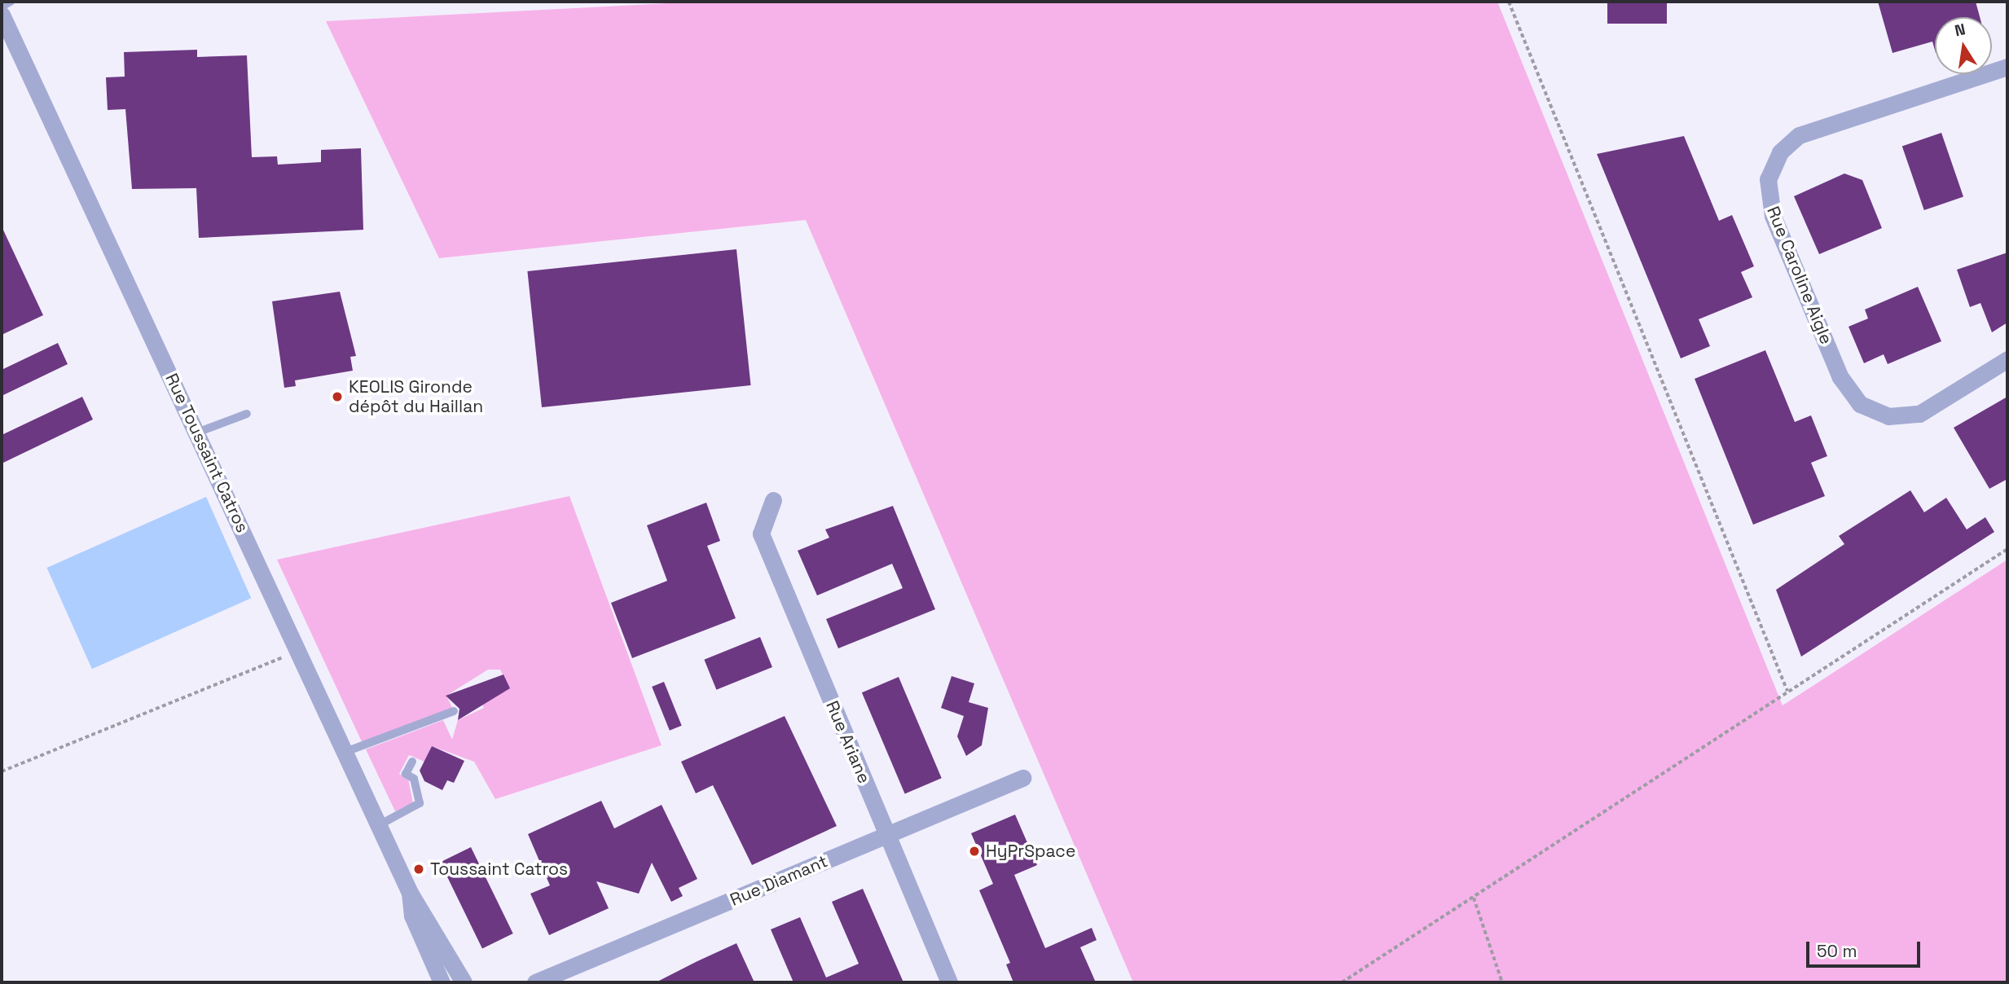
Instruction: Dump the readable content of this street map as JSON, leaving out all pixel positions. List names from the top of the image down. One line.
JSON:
{"streets":{"street":["Rue Caroline Aigle","Rue Toussaint Catros","Rue Ariane","Rue Diamant"]},"crossings":[["Rue Ariane","Rue Diamant"]],"places":["KEOLIS Gironde dépôt du Haillan","HyPrSpace","Toussaint Catros"],"scale_bar":"50 m","north":"top"}
